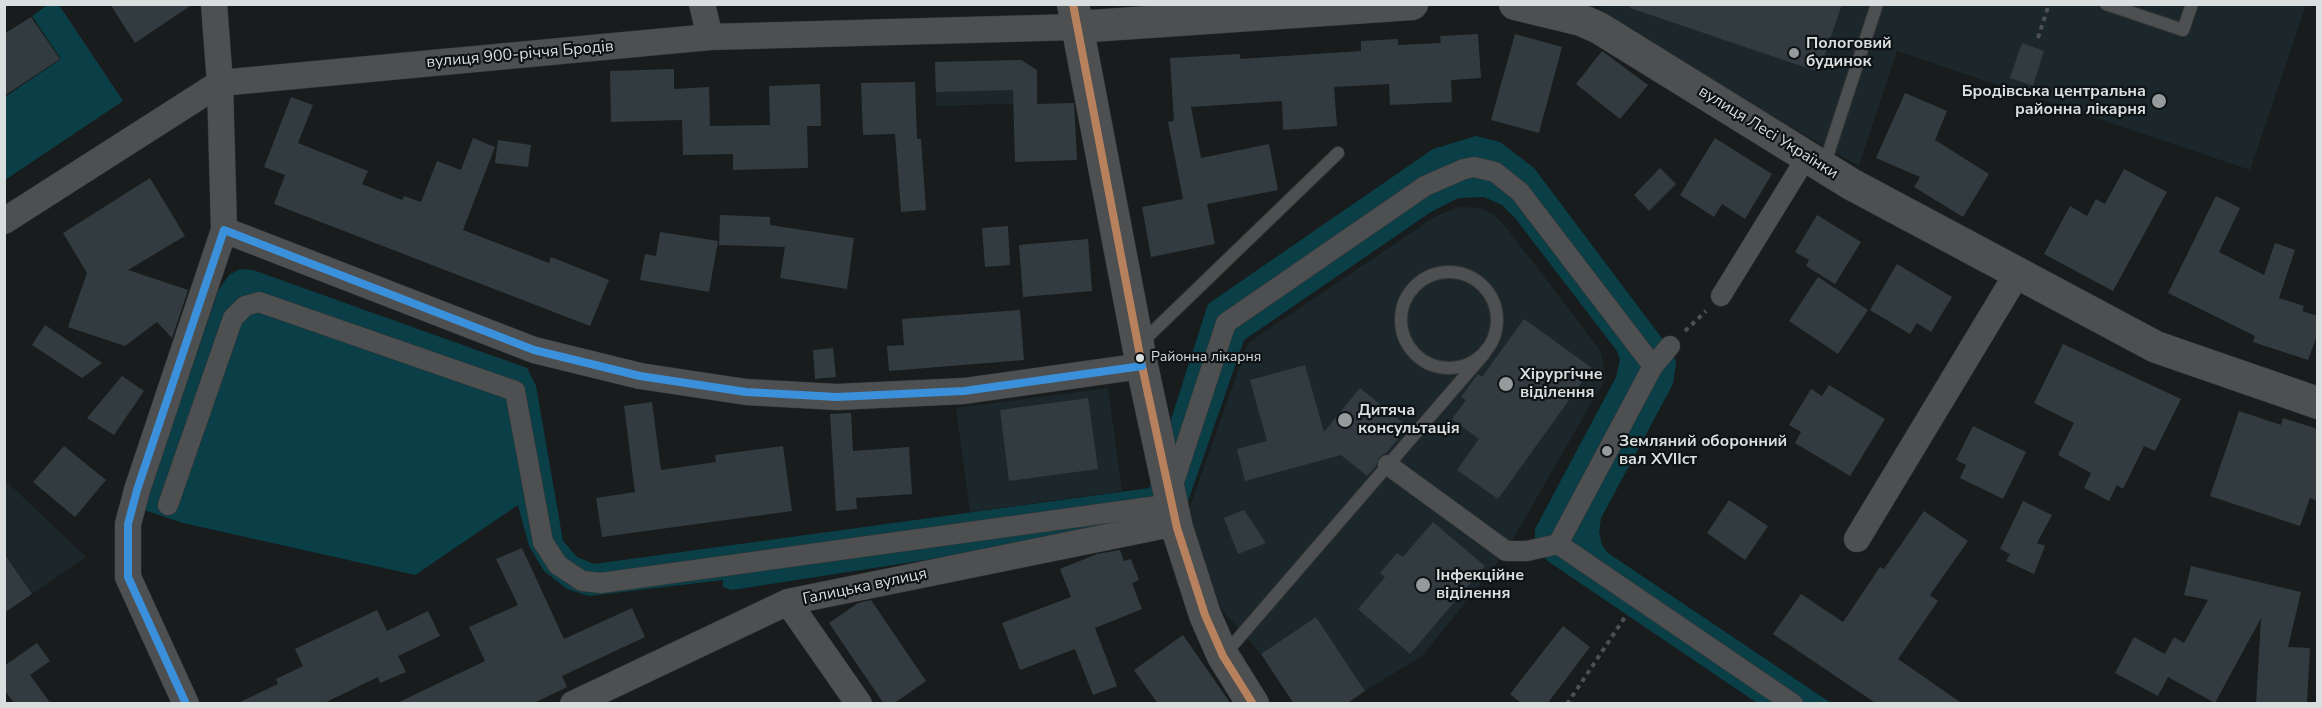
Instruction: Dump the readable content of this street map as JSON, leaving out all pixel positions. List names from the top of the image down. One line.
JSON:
{"streets":{"street":["вулиця 900-річчя Бродів","вулиця Лесі Українки","Галицька вулиця"]},"places":["Пологовий будинок","Бродівська центральна районна лікарня","Районна лікарня","Хірургічне віділення","Дитяча консультація","Земляний оборонний вал XVIIст","Інфекційне віділення"]}
